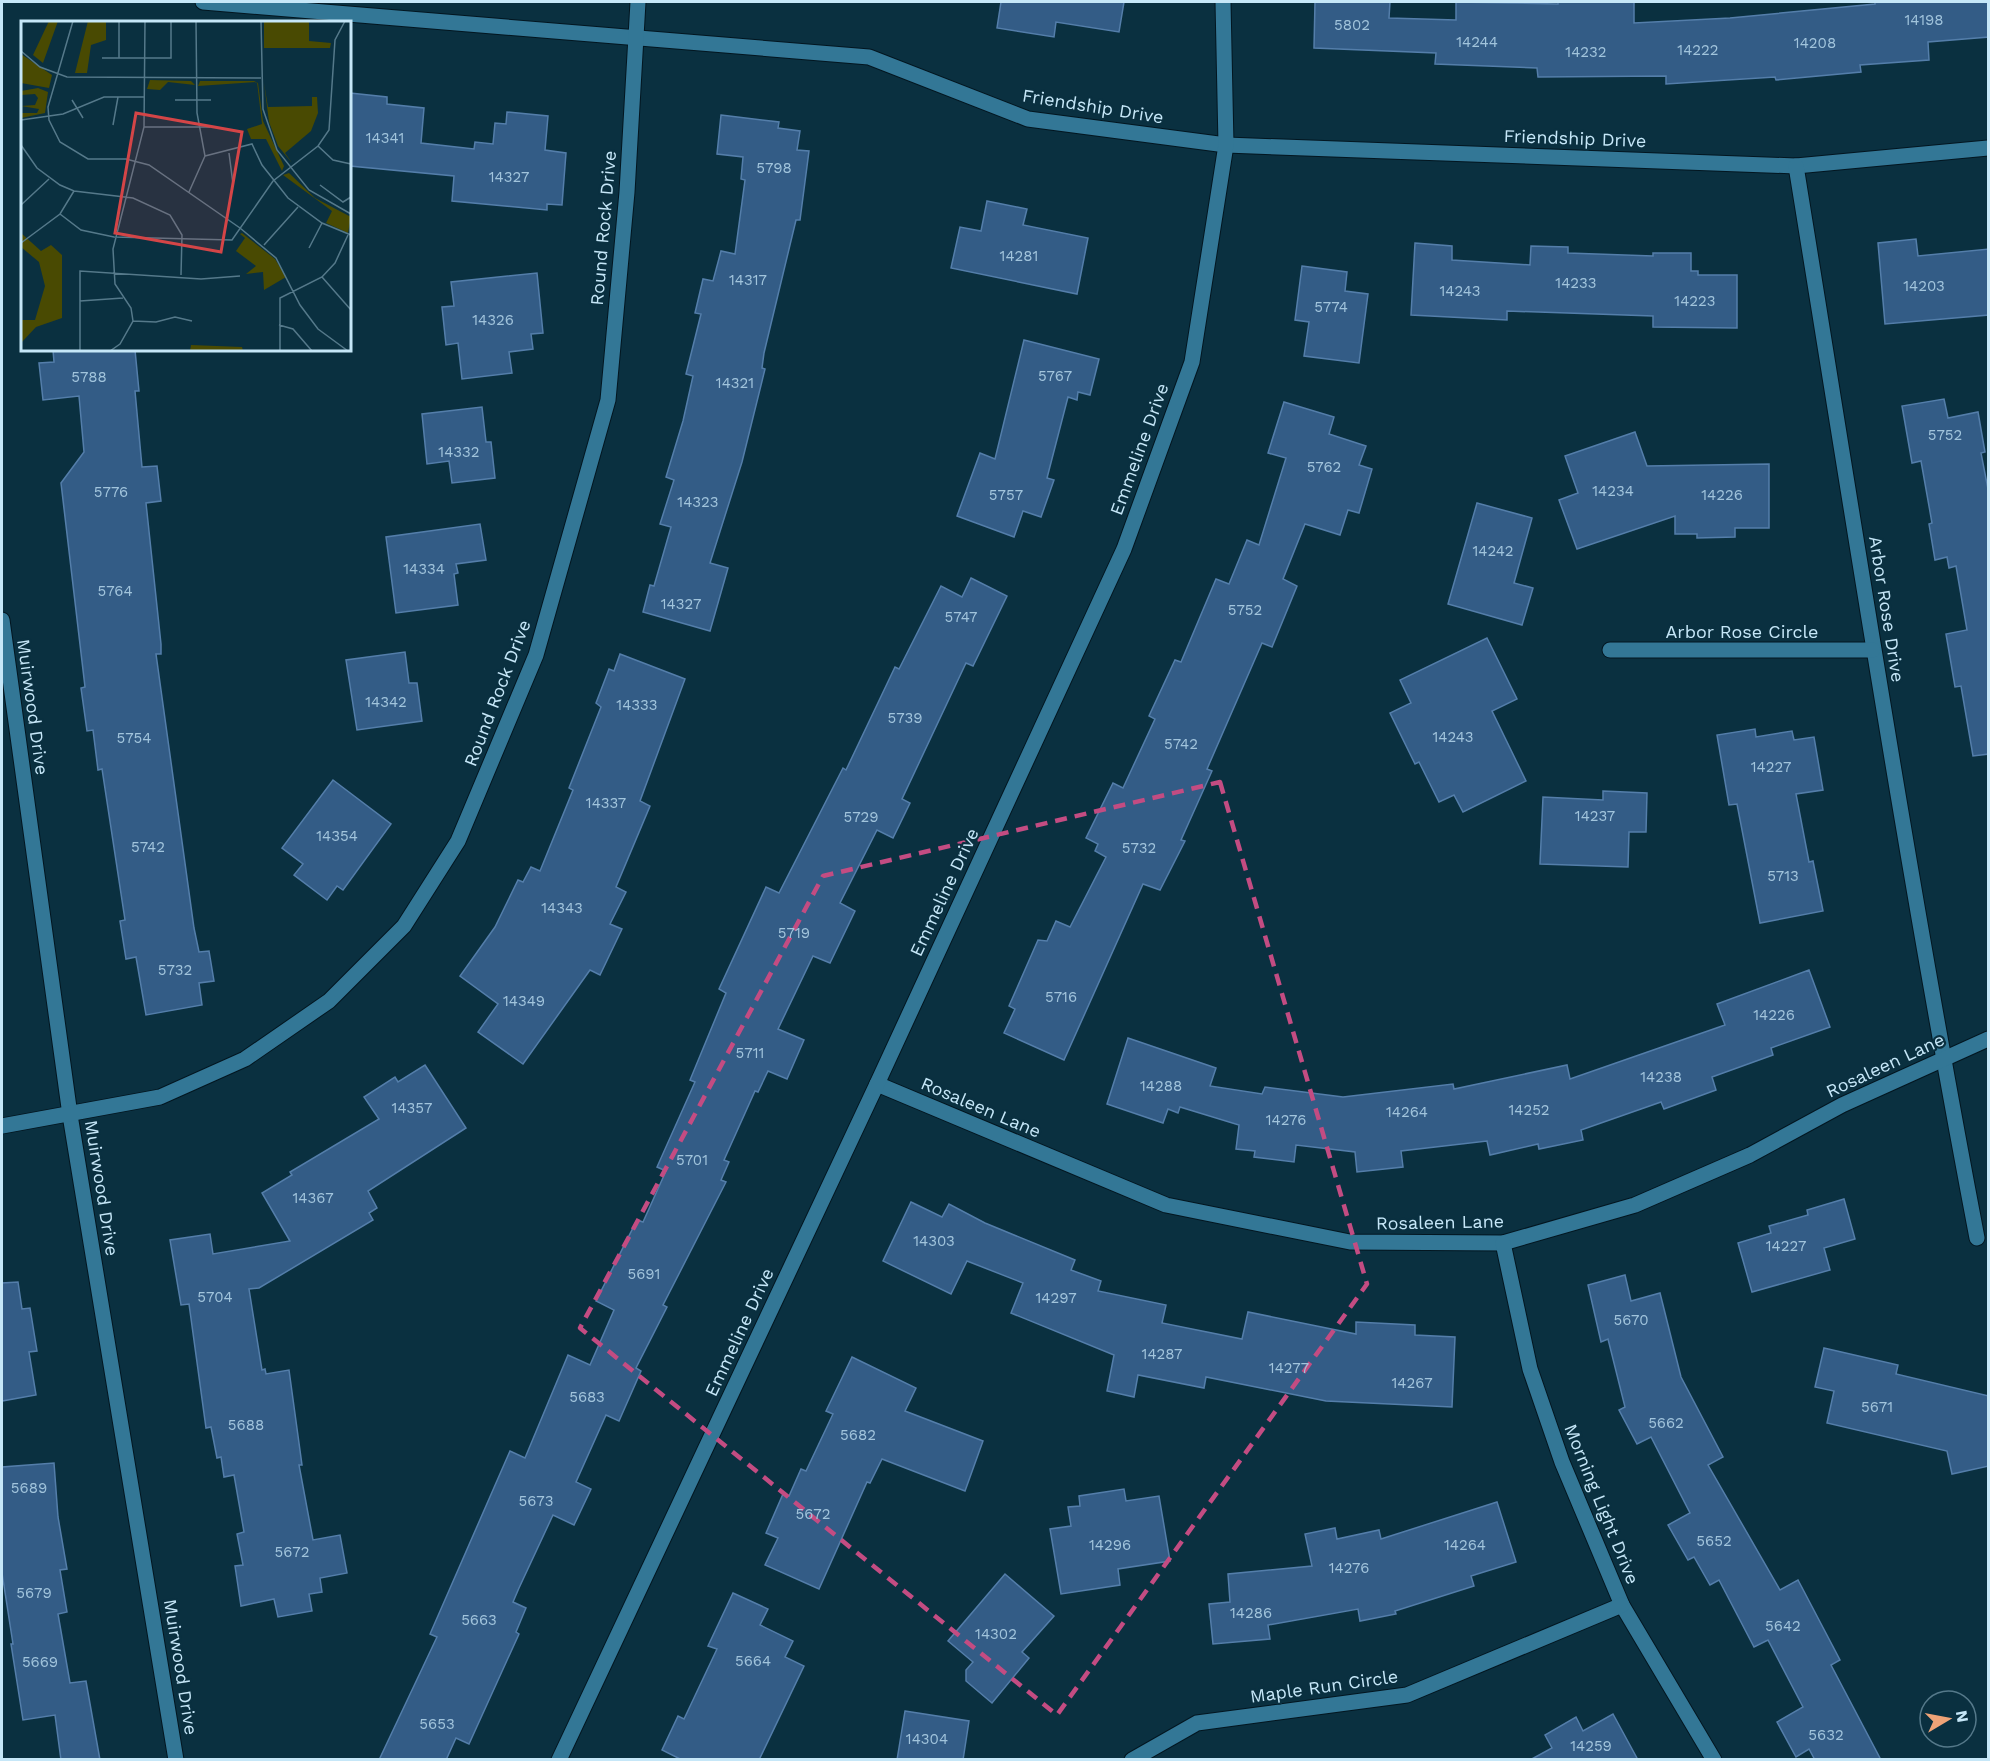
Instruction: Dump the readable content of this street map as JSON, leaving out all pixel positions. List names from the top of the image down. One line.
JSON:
{"streets":{"street":["Friendship Drive","Round Rock Drive","Emmeline Drive","Arbor Rose Drive","Arbor Rose Circle","Muirwood Drive","Rosaleen Lane","Morning Light Drive","Maple Run Circle"]},"crossings":[["Friendship Drive","Round Rock Drive"],["Friendship Drive","Emmeline Drive"],["Friendship Drive","Arbor Rose Drive"],["Round Rock Drive","Muirwood Drive"],["Emmeline Drive","Rosaleen Lane"],["Arbor Rose Drive","Arbor Rose Circle"],["Arbor Rose Drive","Rosaleen Lane"],["Rosaleen Lane","Morning Light Drive"],["Morning Light Drive","Maple Run Circle"]],"house_numbers":["14198","5802","14244","14208","14222","14232","14341","5798","14327","14281","14317","14233","14203","14243","14223","5774","14326","5767","5788","14321","5752","14332","5762","14234","5776","5757","14226","14323","14242","14334","5764","14327","5752","5747","14342","14333","5739","14243","5754","5742","14227","14337","14237","5729","14354","5742","5732","5713","14343","5719","5732","5716","14349","14226","5711","14238","14288","14357","14252","14264","14276","5701","14367","14303","14227","5691","5704","14297","5670","14287","14277","14267","5683","5671","5662","5688","5682","5689","5673","5672","5652","14296","14264","5672","14276","5679","14286","5663","5642","14302","5664","5669","5653","5632","14304","14259"],"north":"right"}
